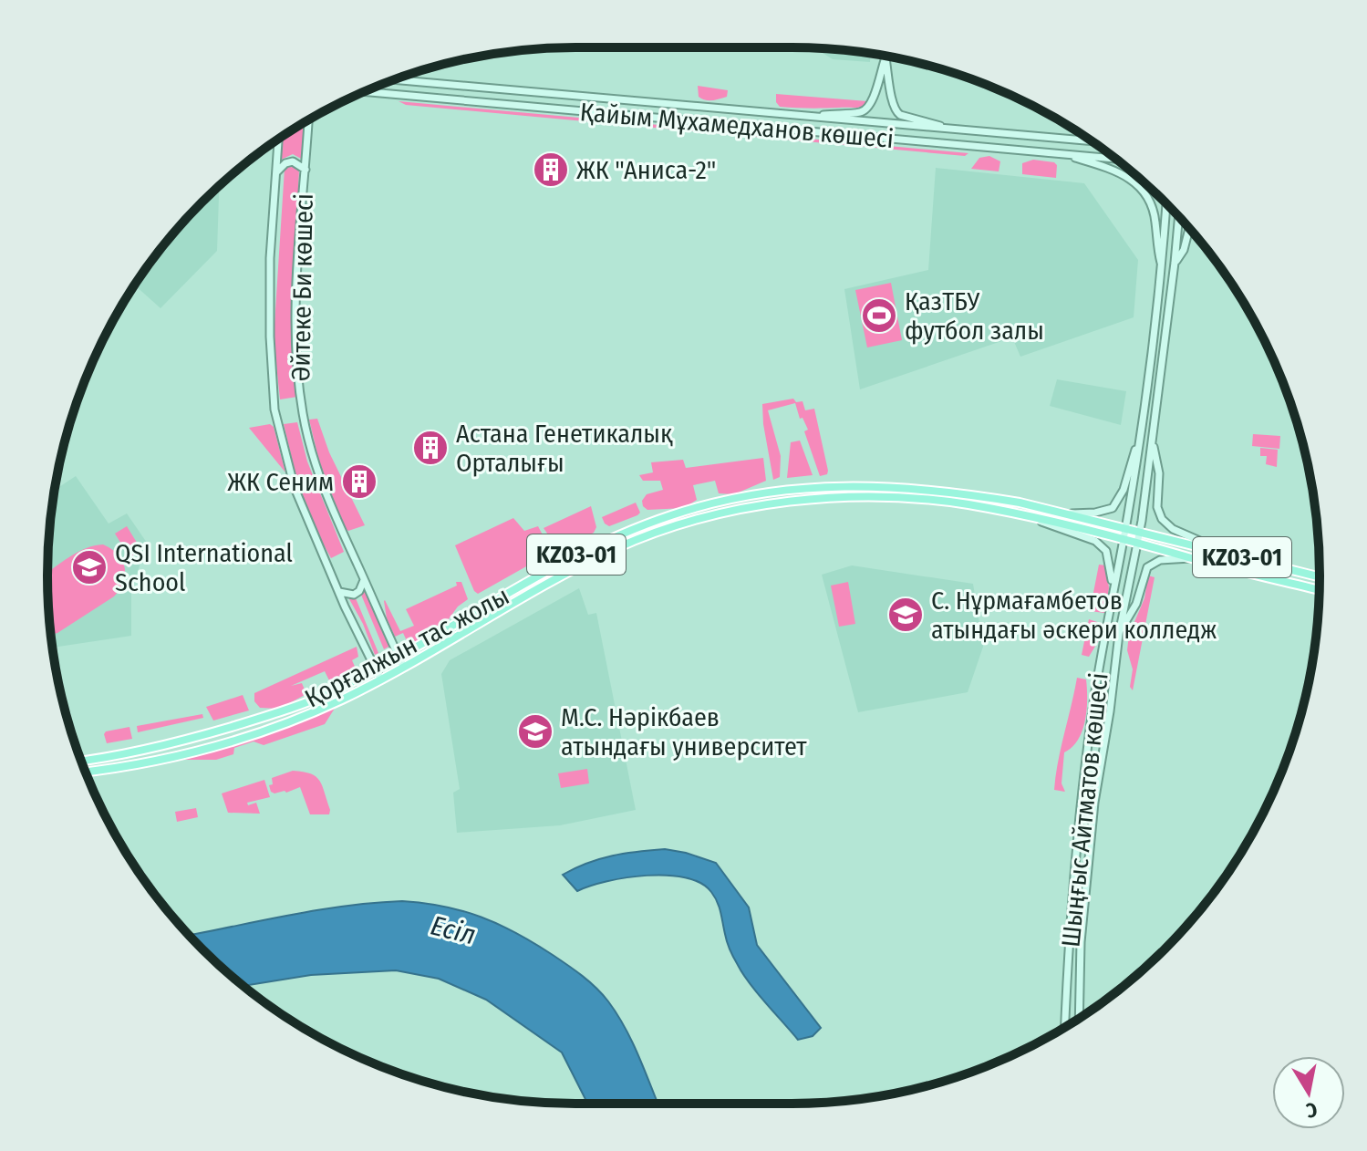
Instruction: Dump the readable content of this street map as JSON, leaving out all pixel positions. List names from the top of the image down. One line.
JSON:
{"streets":{"main road":["Қайым Мұхамедханов көшесі","Әйтеке Би көшесі","KZ03-01","Қорғалжын тас жолы","Шыңғыс Айтматов көшесі"]},"crossings":[["Әйтеке Би көшесі","Қорғалжын тас жолы"],["Қорғалжын тас жолы","Шыңғыс Айтматов көшесі"]],"water":["Есіл"],"places":{"building":["ЖК \"Аниса-2\"","Астана Генетикалық Орталығы","ЖК Сеним"],"sports":["ҚазТБУ футбол залы"],"school or university":["QSI International School","С. Нұрмағамбетов атындағы әскери колледж","М.С. Нәрікбаев атындағы университет"]},"north":"bottom"}
